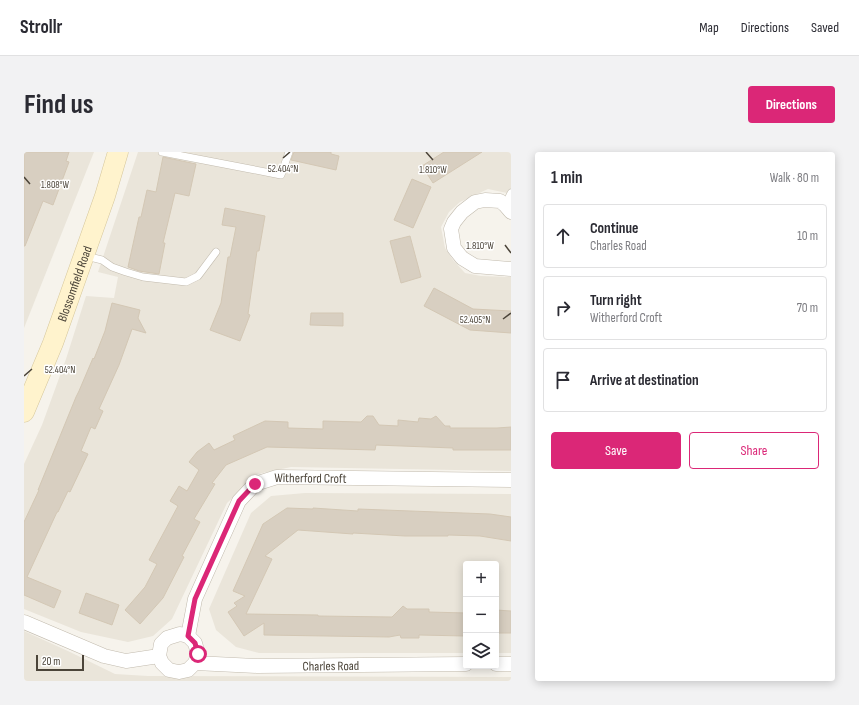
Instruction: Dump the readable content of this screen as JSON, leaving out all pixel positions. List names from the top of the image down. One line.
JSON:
{"streets":{"main road":["Blossomfield Road"],"street":["Witherford Croft","Charles Road"]},"crossings":[["Witherford Croft","Charles Road"]],"scale_bar":"20 m","page":{"header":"Strollr","nav":["Map","Directions","Saved"],"buttons":["Directions",["Save","Share"]],"title":"Find us","heading":["1 min","Walk · 80 m"],"list":[["Continue","Charles Road","10 m"],["Turn right","Witherford Croft","70 m"],"Arrive at destination"],"map_buttons":["+","−"],"scale":"20 m"},"coordinates":["52.404°N","1.810°W","1.808°W","52.405°N"]}
